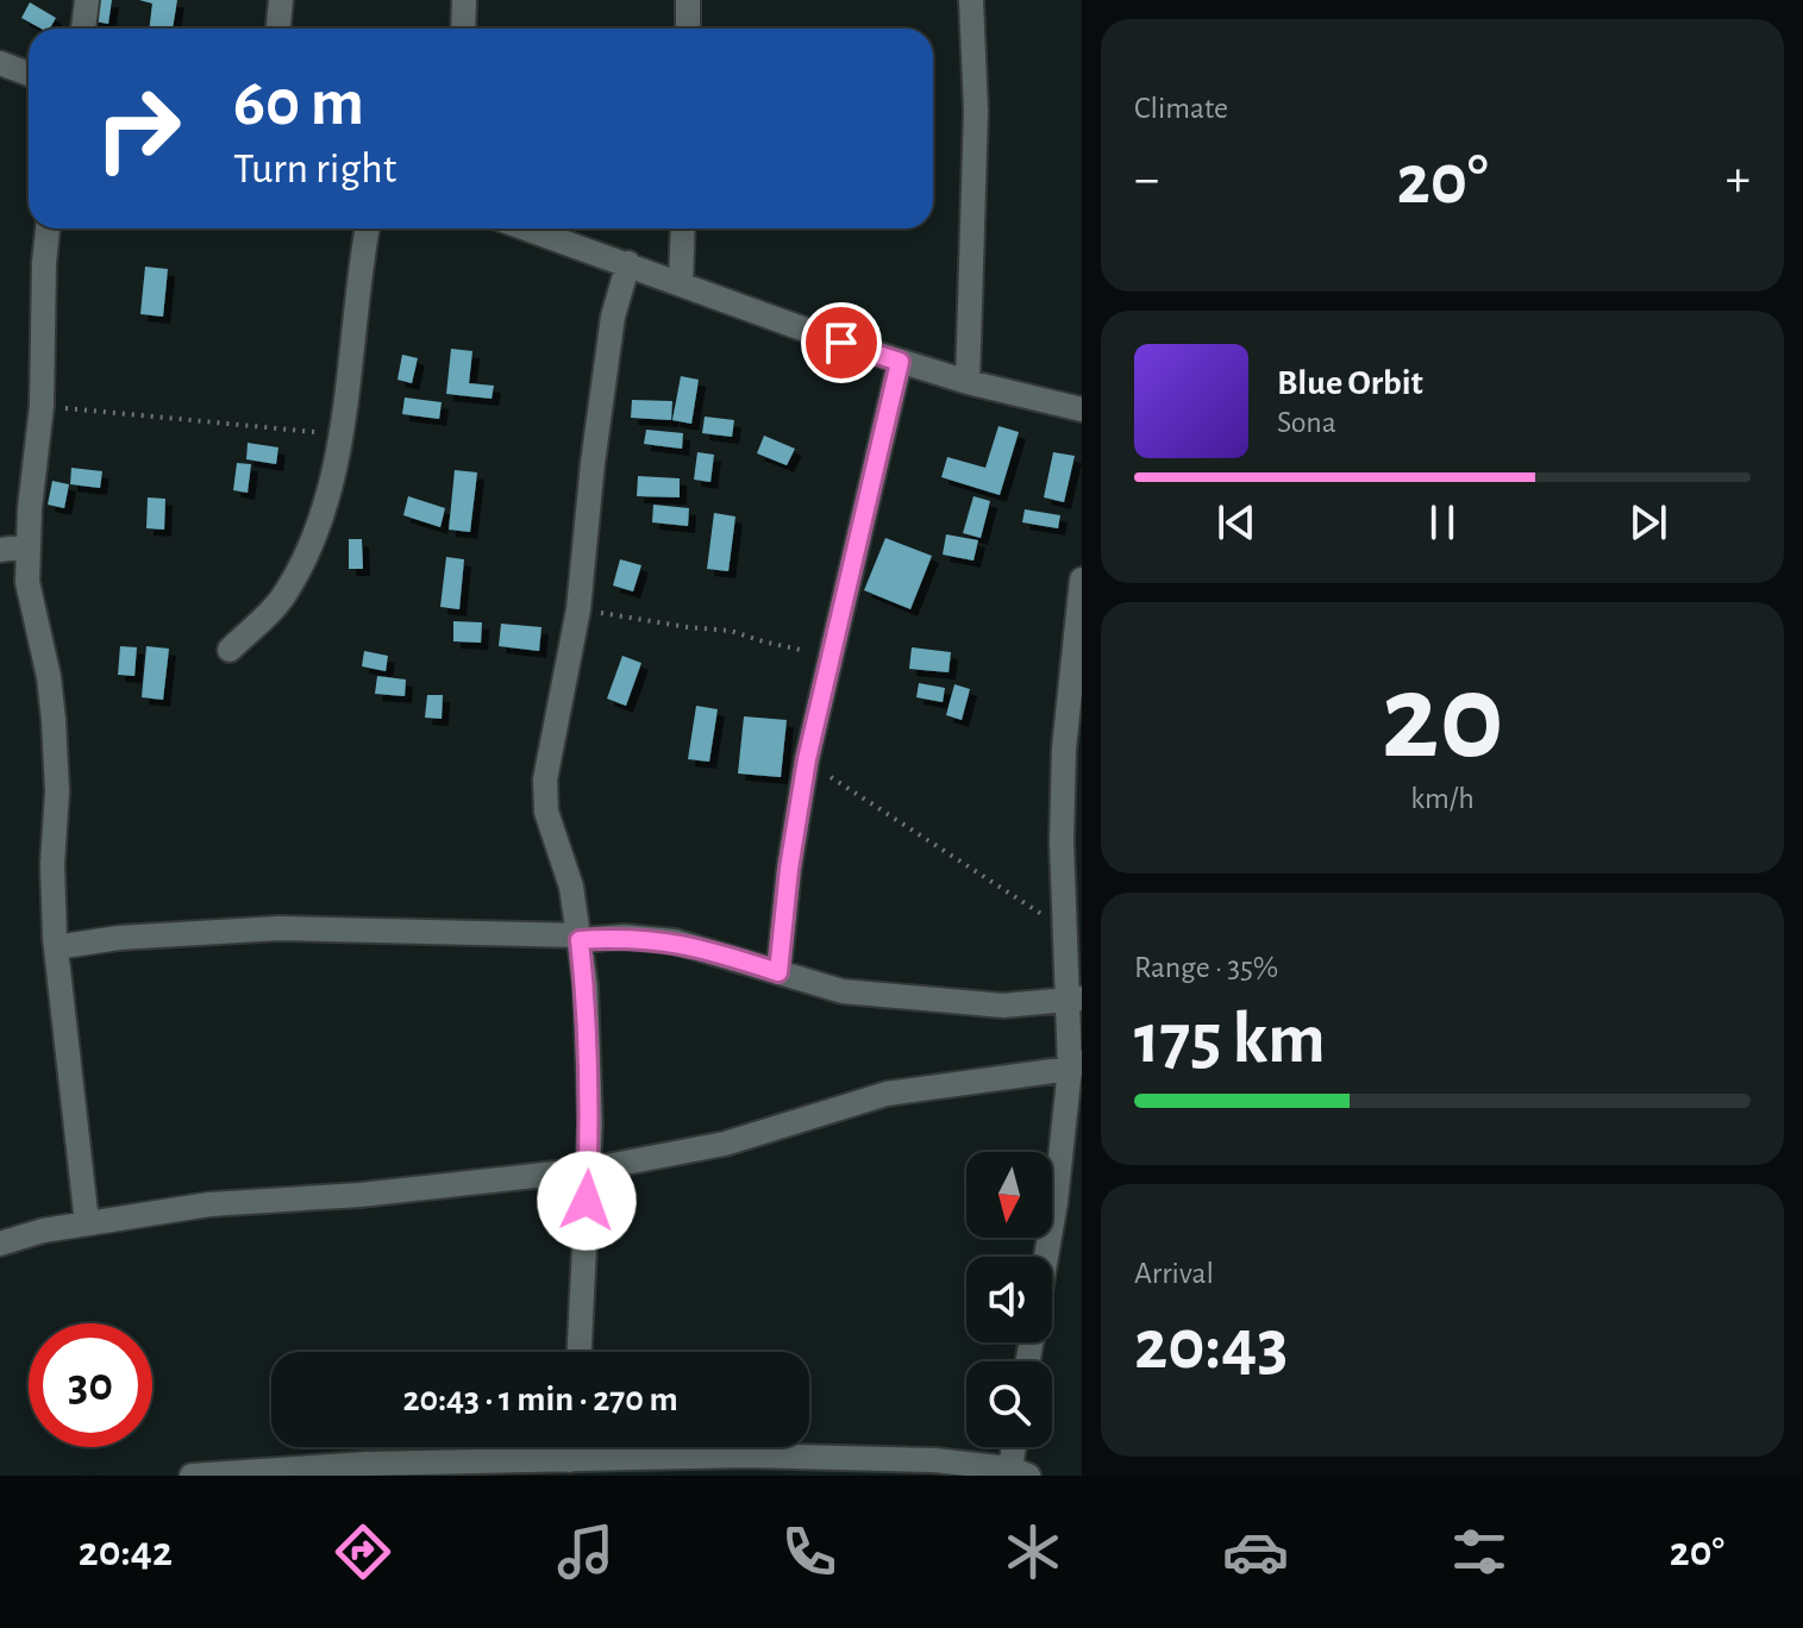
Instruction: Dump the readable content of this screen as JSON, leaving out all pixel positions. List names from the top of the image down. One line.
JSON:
{"north":"bottom","page":{"tile":["Climate",["20","km/h"],["Range · 35%","175 km"],["Arrival","20:43"]],"turn":["60 m","Turn right"],"heat":["−","20°","+"],"song":["Blue Orbit","Sona"],"limit":"30","trip":"20:43 · 1 min · 270 m","tabs":["20:42","20°"]}}
